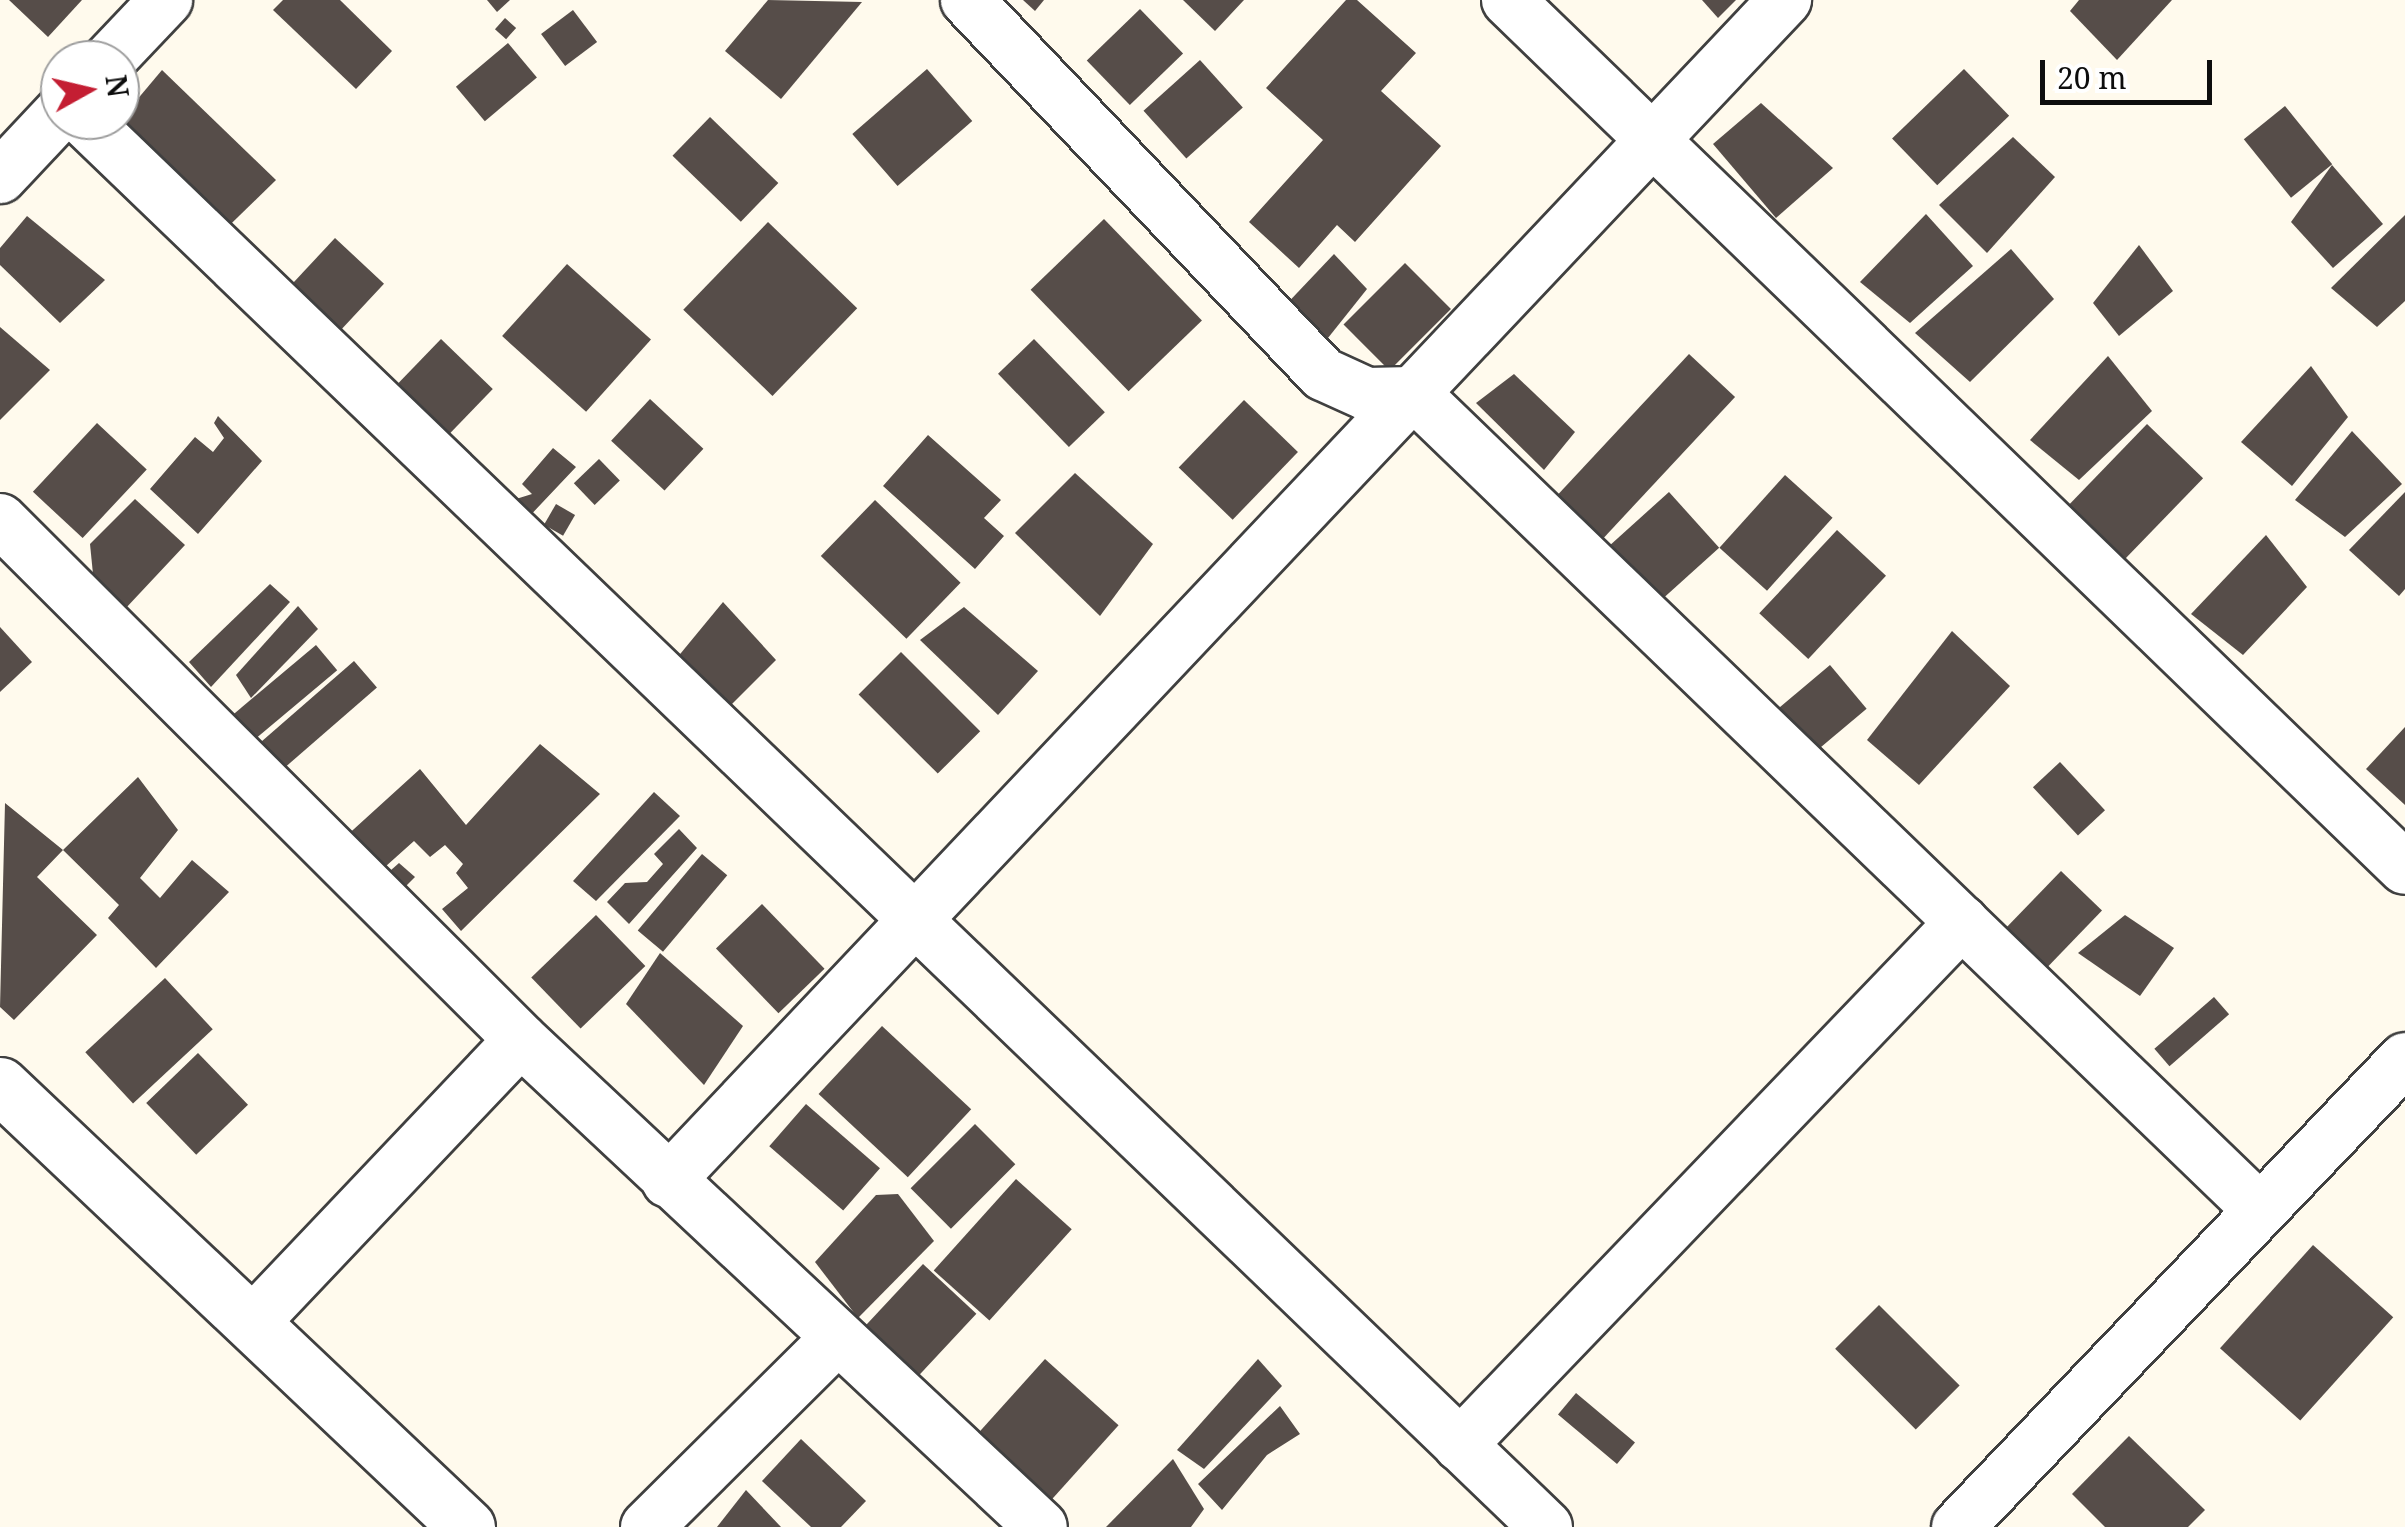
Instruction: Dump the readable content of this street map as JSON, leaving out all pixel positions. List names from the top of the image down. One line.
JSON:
{"scale_bar":"20 m","north":"right"}
